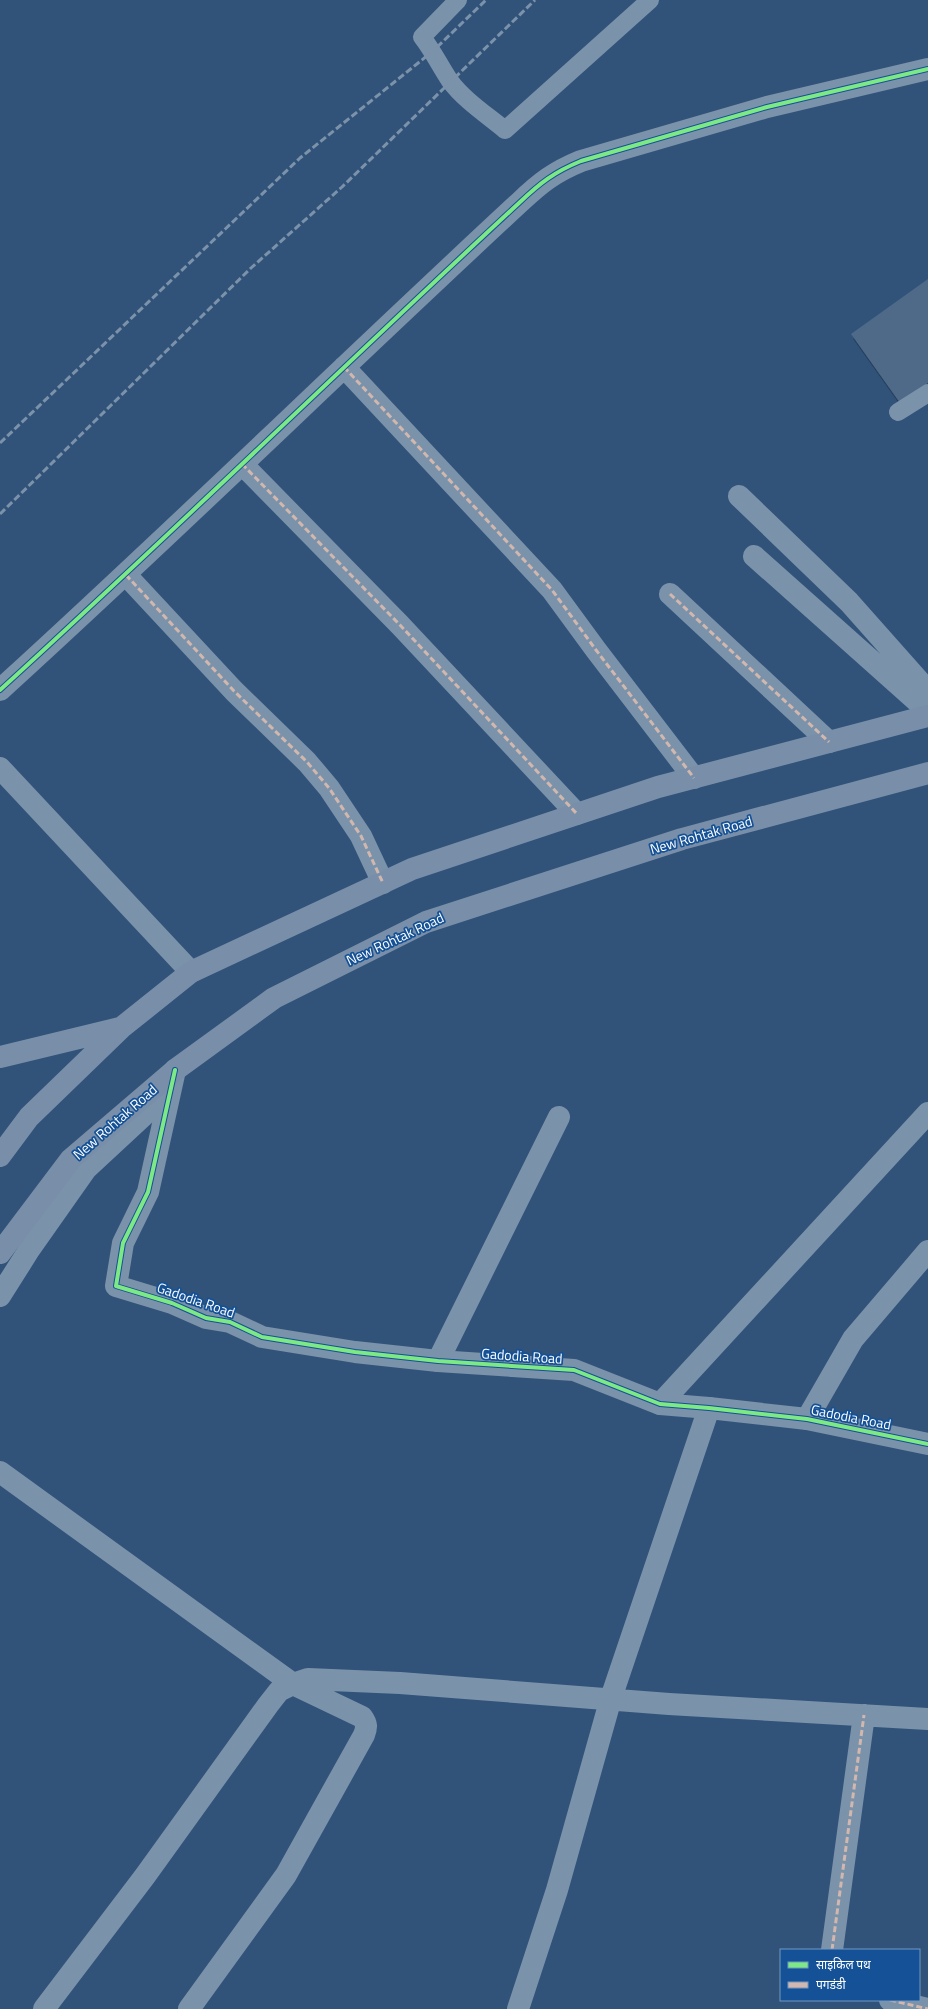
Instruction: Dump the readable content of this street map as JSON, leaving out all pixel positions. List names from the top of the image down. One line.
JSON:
{"streets":{"main road":["New Rohtak Road"],"street":["Gadodia Road"]},"legend":["साइकिल पथ","पगडंडी"]}
